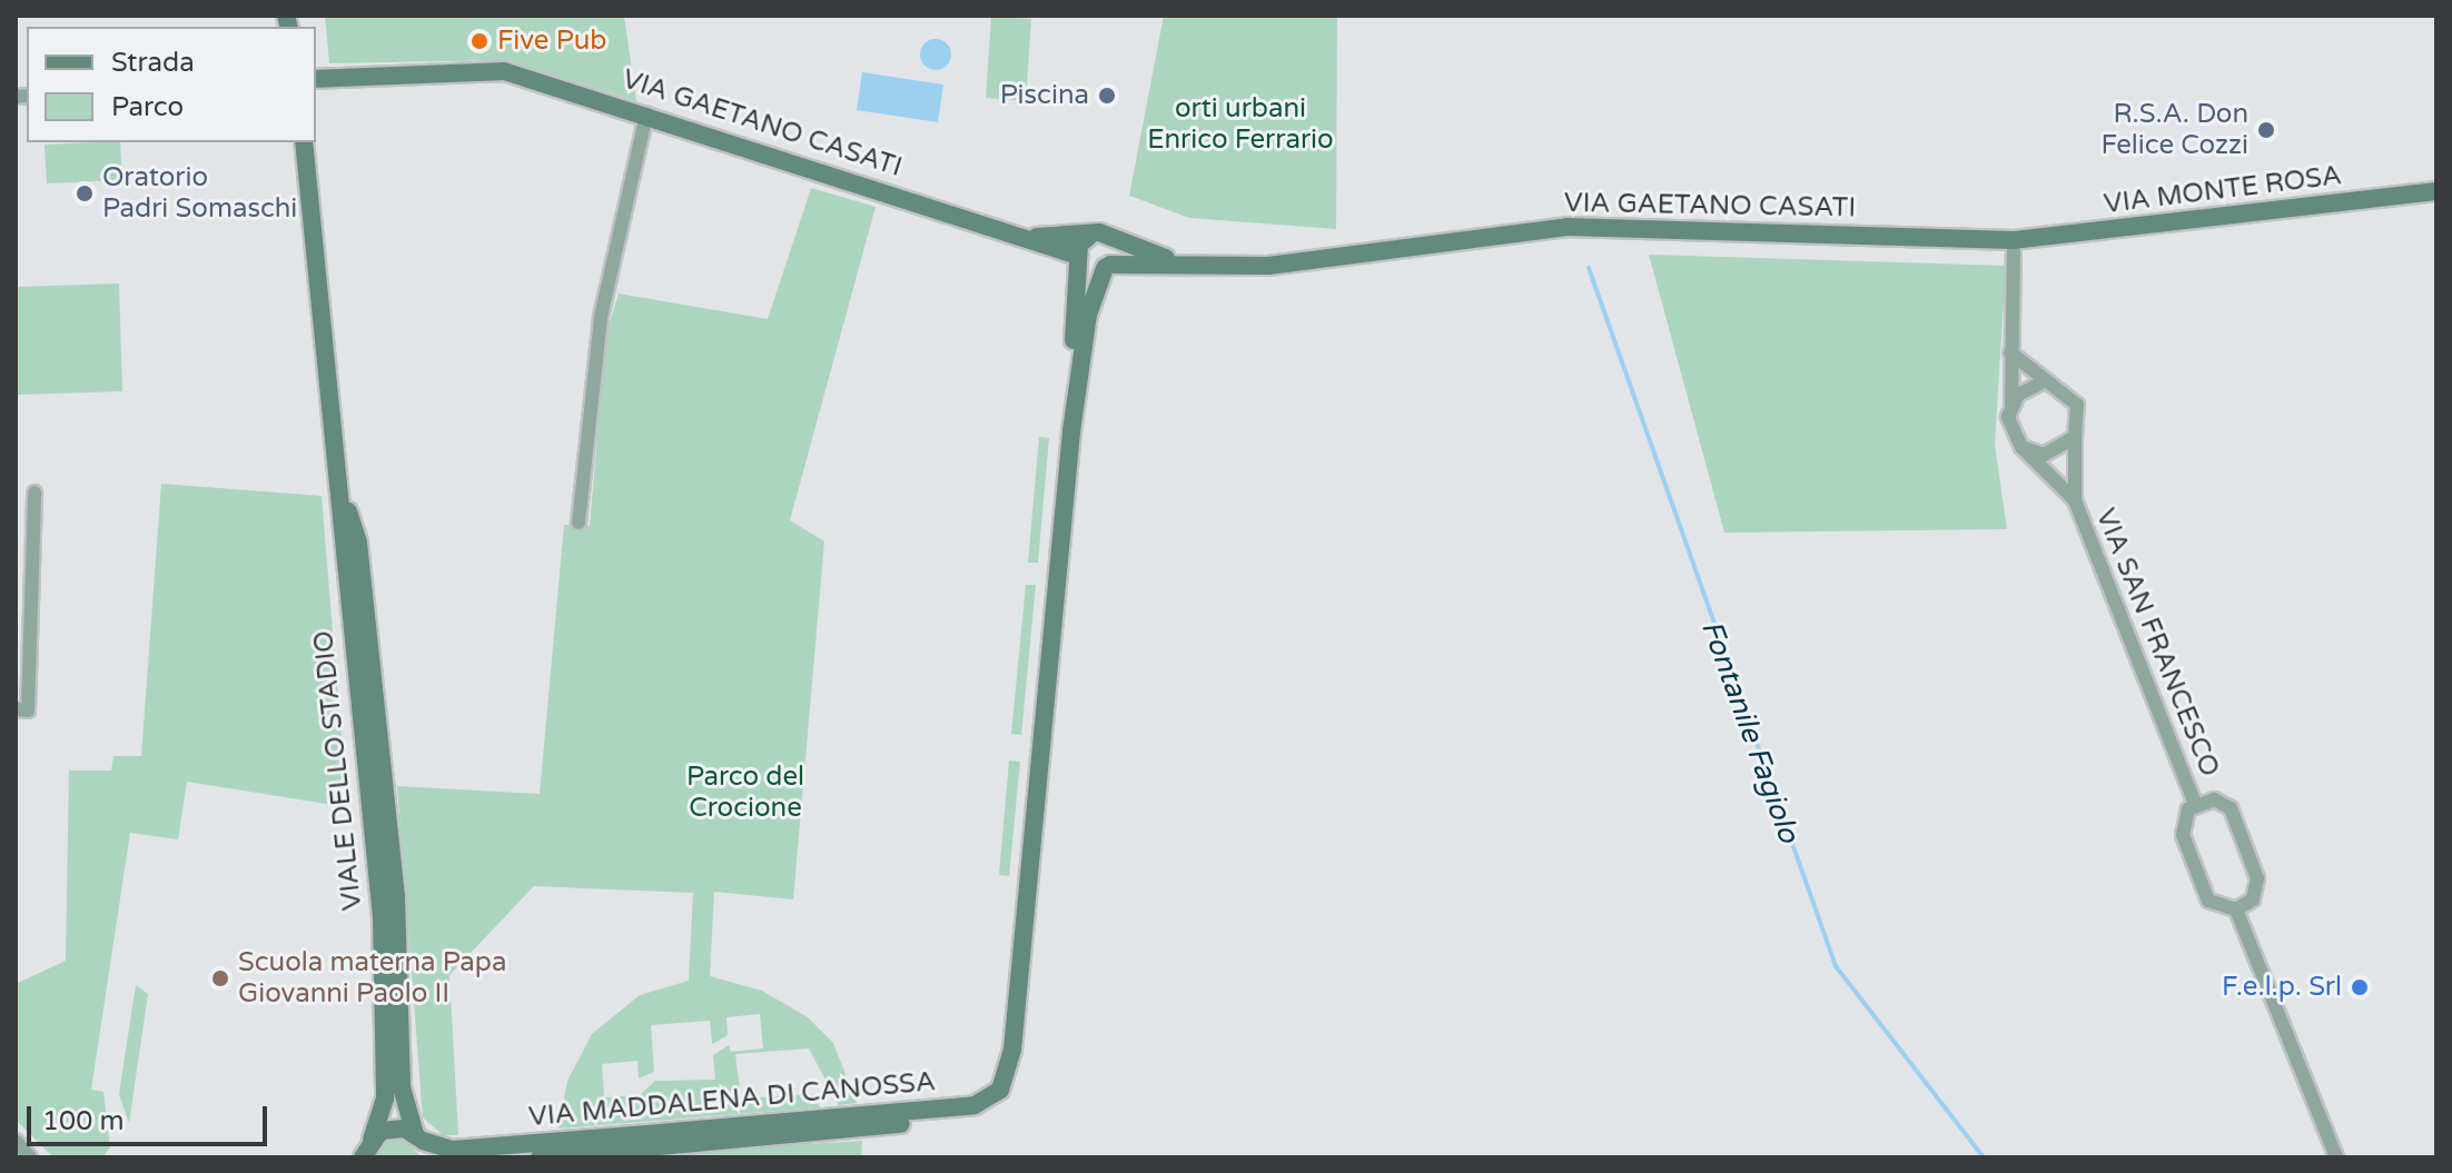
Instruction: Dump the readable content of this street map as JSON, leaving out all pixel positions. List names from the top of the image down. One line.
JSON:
{"streets":{"street":["VIA GAETANO CASATI","VIA MONTE ROSA","VIA SAN FRANCESCO","VIALE DELLO STADIO","VIA MADDALENA DI CANOSSA"]},"crossings":[["VIA GAETANO CASATI","VIA MONTE ROSA"],["VIA GAETANO CASATI","VIA MADDALENA DI CANOSSA"],["VIALE DELLO STADIO","VIA MADDALENA DI CANOSSA"]],"water":["Fontanile Fagiolo"],"parks":["orti urbani Enrico Ferrario","Parco del Crocione"],"places":["Five Pub","Piscina","R.S.A. Don Felice Cozzi","Oratorio Padri Somaschi","Scuola materna Papa Giovanni Paolo II","F.e.l.p. Srl"],"legend":["Strada","Parco"],"scale_bar":"100 m"}
